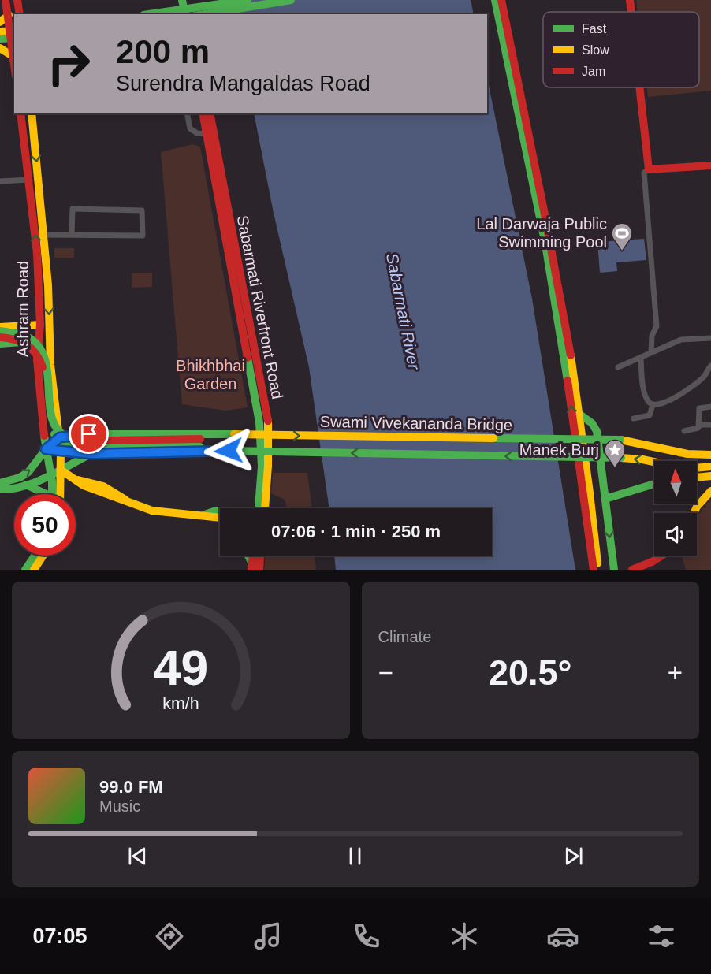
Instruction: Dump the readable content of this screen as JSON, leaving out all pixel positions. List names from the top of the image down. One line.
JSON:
{"streets":{"main road":["Sabarmati Riverfront Road","Ashram Road","Swami Vivekananda Bridge"]},"water":["Sabarmati River"],"parks":["Bhikhbhai Garden"],"places":{"sports":["Lal Darwaja Public Swimming Pool"],"place":["Manek Burj"]},"legend":["Fast","Slow","Jam"],"north":"top","page":{"turn":["200 m","Surendra Mangaldas Road"],"limit":"50","trip":"07:06 · 1 min · 250 m","tile":"Climate","heat":["−","20.5°","+"],"song":["99.0 FM","Music"],"tabs":"07:05","gauge":["49","km/h"]}}
